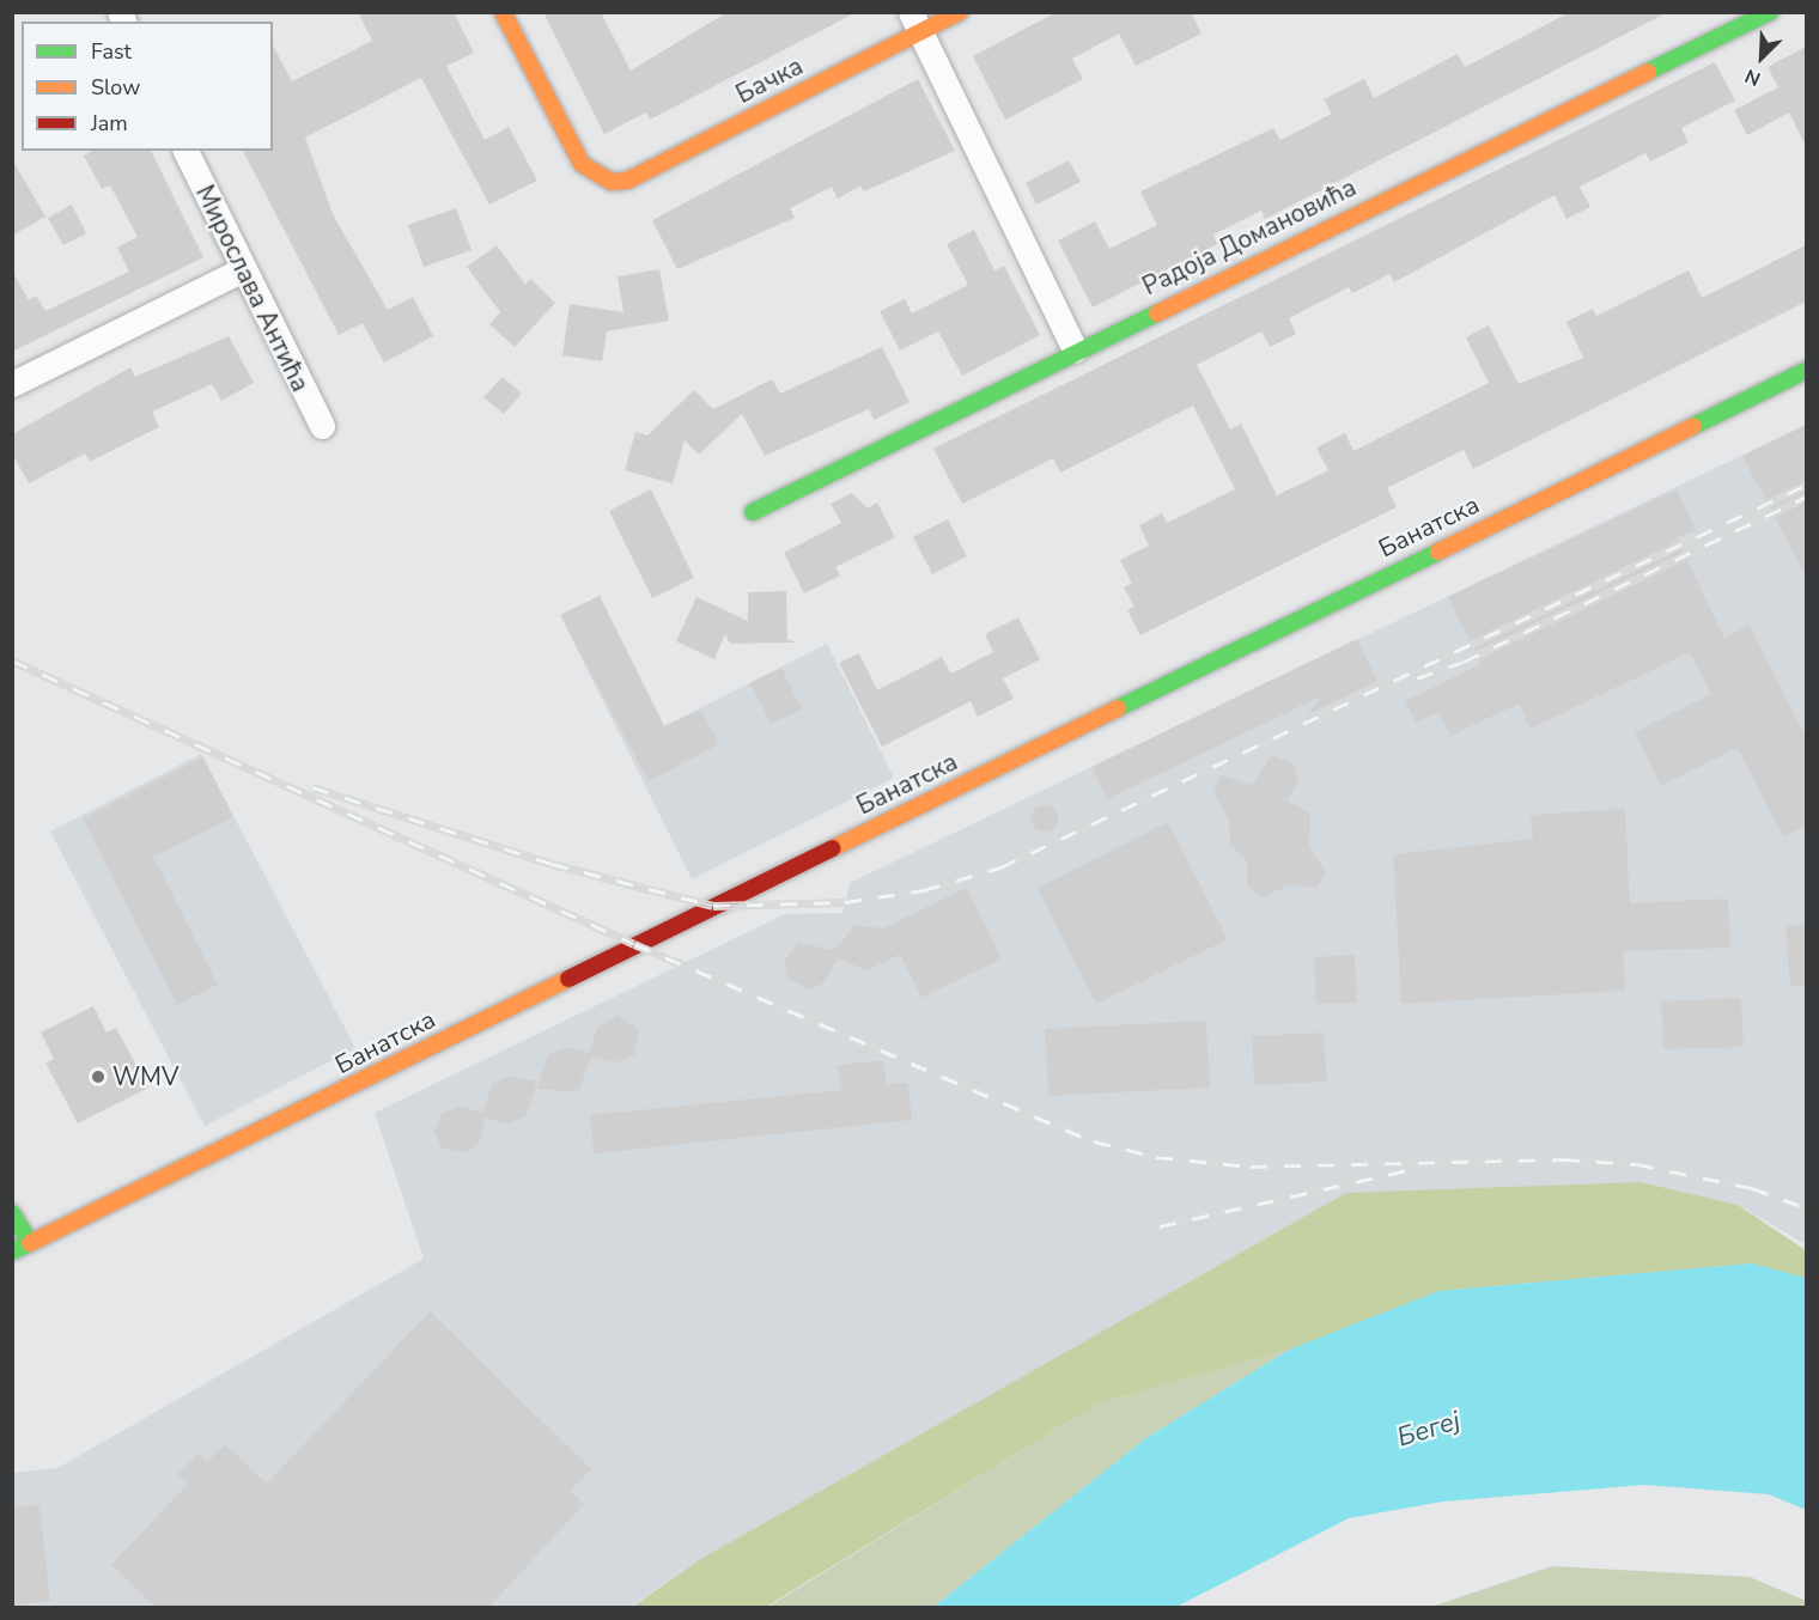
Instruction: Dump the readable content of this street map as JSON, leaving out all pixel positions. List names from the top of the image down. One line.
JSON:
{"streets":{"main road":["Бачка","Радоја Домановића","Банатска"],"street":["Мирослава Антића"]},"water":["Бегеј"],"places":["WMV"],"legend":["Fast","Slow","Jam"],"north":"bottom left"}
